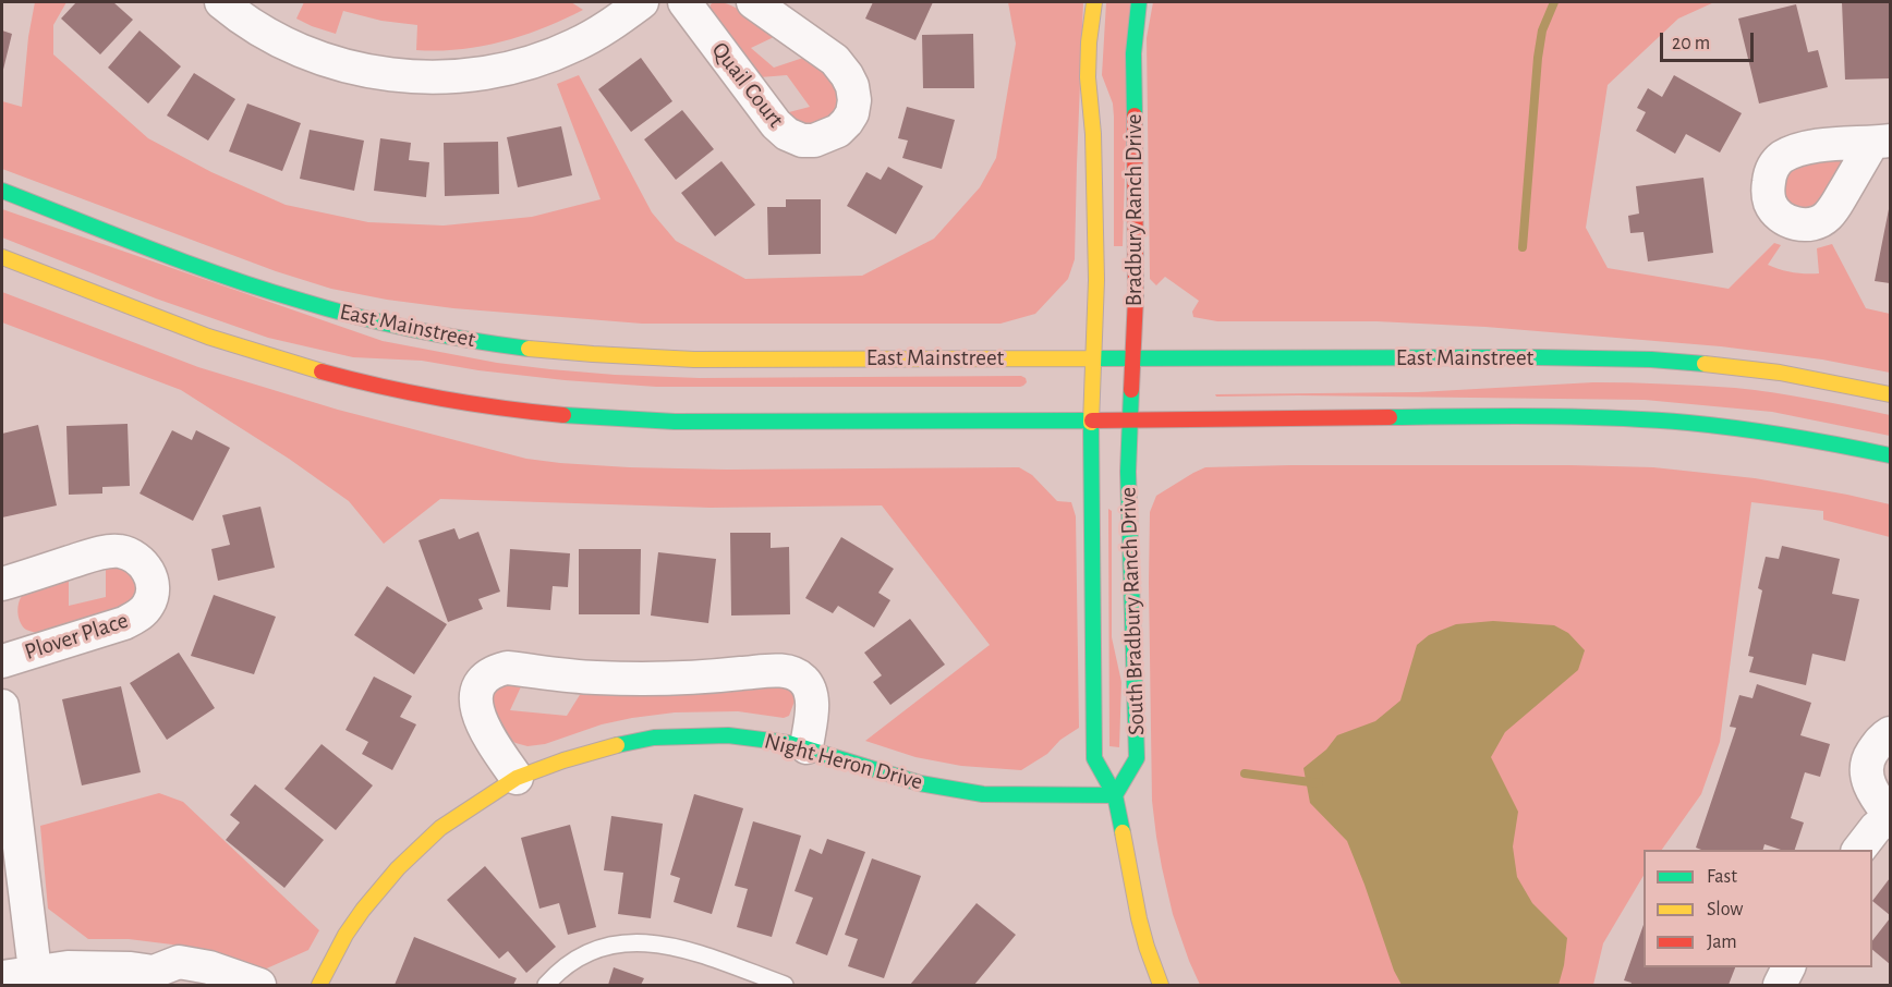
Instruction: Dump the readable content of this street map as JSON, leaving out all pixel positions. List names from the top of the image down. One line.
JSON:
{"streets":{"main road":["Bradbury Ranch Drive","East Mainstreet","South Bradbury Ranch Drive","Night Heron Drive"],"street":["Quail Court","Plover Place"]},"crossings":[["Bradbury Ranch Drive","East Mainstreet"],["Bradbury Ranch Drive","South Bradbury Ranch Drive"],["South Bradbury Ranch Drive","Night Heron Drive"]],"legend":["Fast","Slow","Jam"],"scale_bar":"20 m"}
